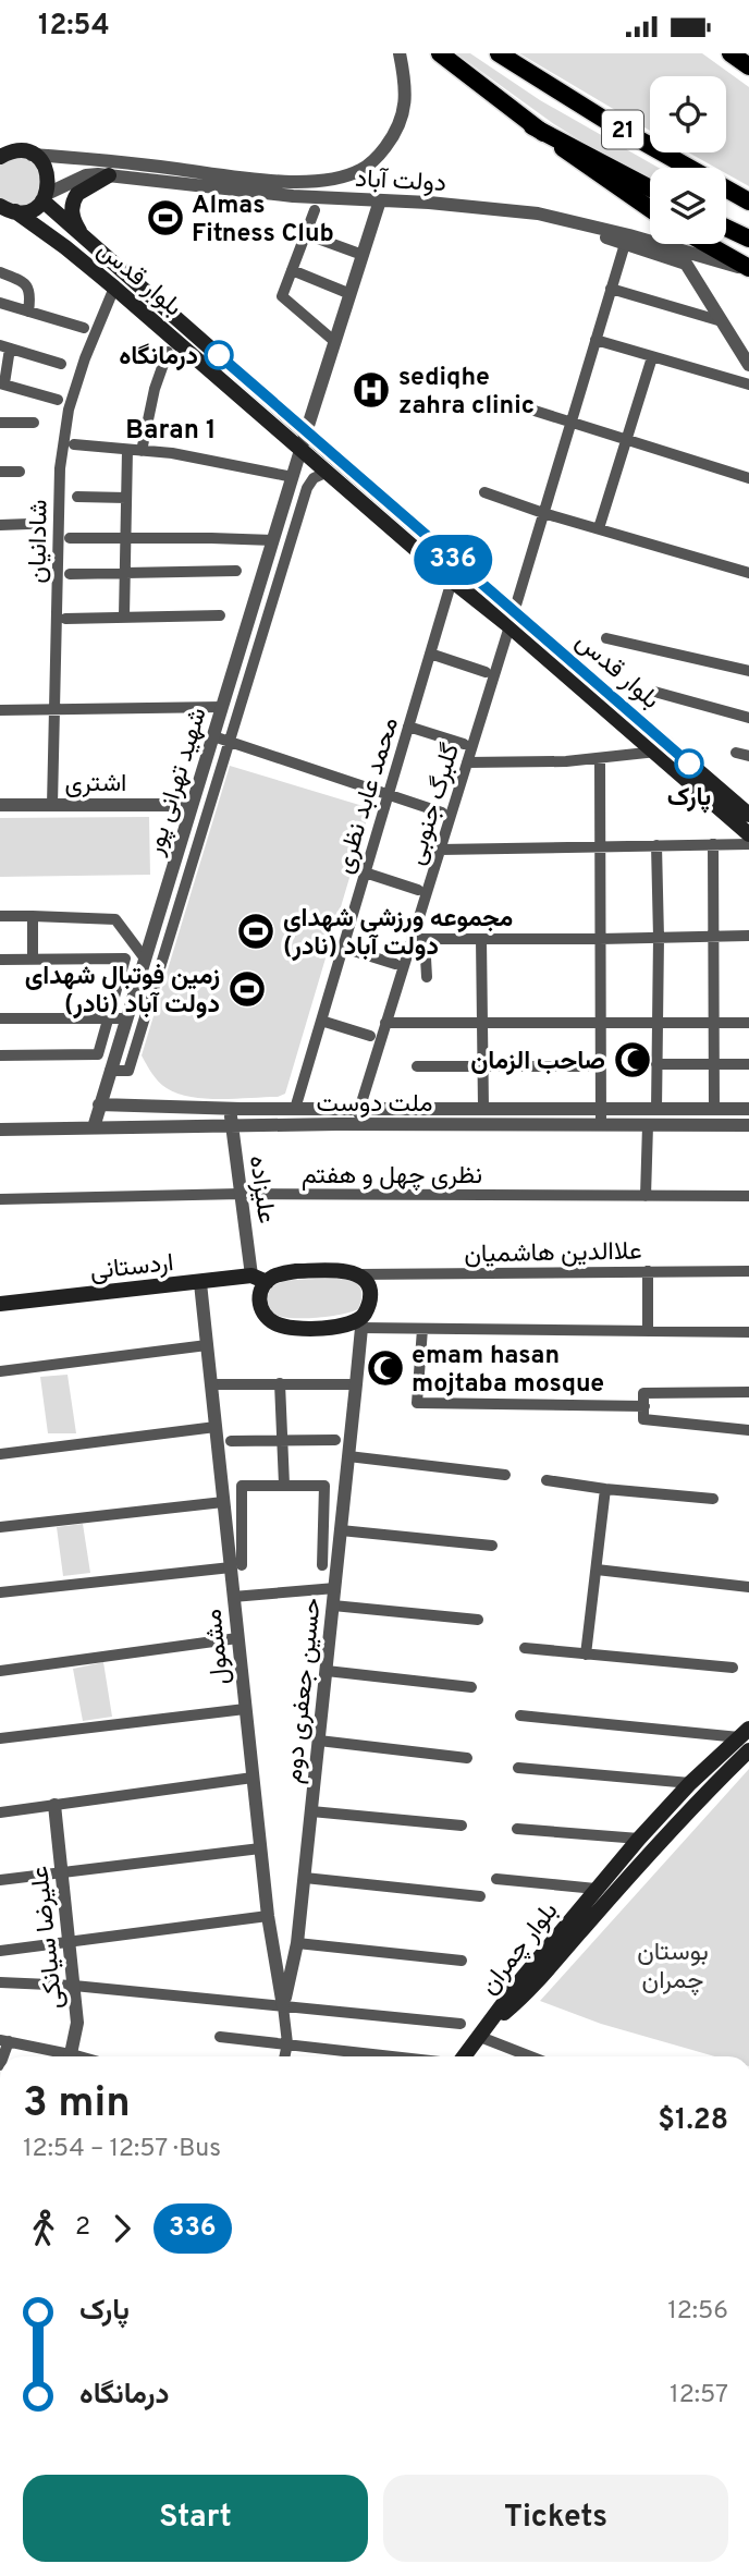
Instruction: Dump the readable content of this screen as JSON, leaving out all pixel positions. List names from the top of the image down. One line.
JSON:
{"streets":{"main road":["21","بلوار قدس","اردستانی","بلوار چمران"],"street":["دولت آباد","شادانیان","شهید تهرانی پور","اشتری","محمد عابد نظری","گلبرگ جنوبی","ملت دوست","نظری چهل و هفتم","علیزاده","علاالدین هاشمیان","مشمول","حسین جعفری دوم","علیرضا سیانکی"]},"crossings":[["دولت آباد","بلوار قدس"],["دولت آباد","شهید تهرانی پور"],["بلوار قدس","شادانیان"],["بلوار قدس","شهید تهرانی پور"],["بلوار قدس","محمد عابد نظری"],["بلوار قدس","گلبرگ جنوبی"],["شادانیان","اشتری"],["شهید تهرانی پور","اشتری"],["شهید تهرانی پور","ملت دوست"],["محمد عابد نظری","ملت دوست"],["گلبرگ جنوبی","ملت دوست"],["ملت دوست","علیزاده"],["نظری چهل و هفتم","علیزاده"],["علیزاده","اردستانی"],["اردستانی","مشمول"],["مشمول","حسین جعفری دوم"]],"districts":["Baran 1"],"parks":["بوستان چمران"],"places":{"sports":["Almas Fitness Club","مجموعه ورزشی شهدای دولت آباد (نادر)","زمین فوتبال شهدای دولت آباد (نادر)"],"other":["درمانگاه","پارک"],"hospital":["sediqhe zahra clinic"],"mosque":["صاحب الزمان","emam hasan mojtaba mosque"]},"lines":["bus line 336"],"page":{"status":"12:54","on_map":"336","heading":["3 min","12:54 – 12:57 · Bus","$1.28"],"legs":["2","336"],"list":[{"name":"پارک","value":"12:56"},{"name":"درمانگاه","value":"12:57"}],"buttons":["Start","Tickets"]}}
